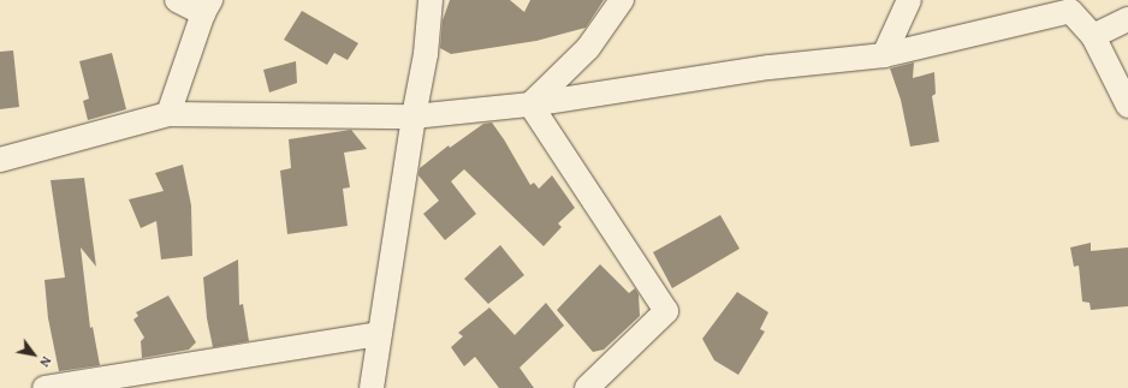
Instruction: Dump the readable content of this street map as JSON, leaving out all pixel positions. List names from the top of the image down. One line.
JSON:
{"north":"bottom right"}
